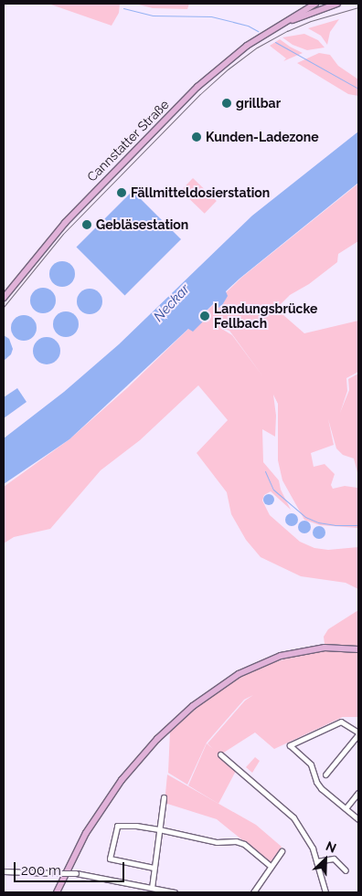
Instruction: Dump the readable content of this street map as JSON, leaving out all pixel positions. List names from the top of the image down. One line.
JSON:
{"streets":{"main road":["Cannstatter Straße"]},"water":["Neckar"],"places":["grillbar","Kunden-Ladezone","Fällmitteldosierstation","Gebläsestation","Landungsbrücke Fellbach"],"scale_bar":"200 m","north":"top right"}
